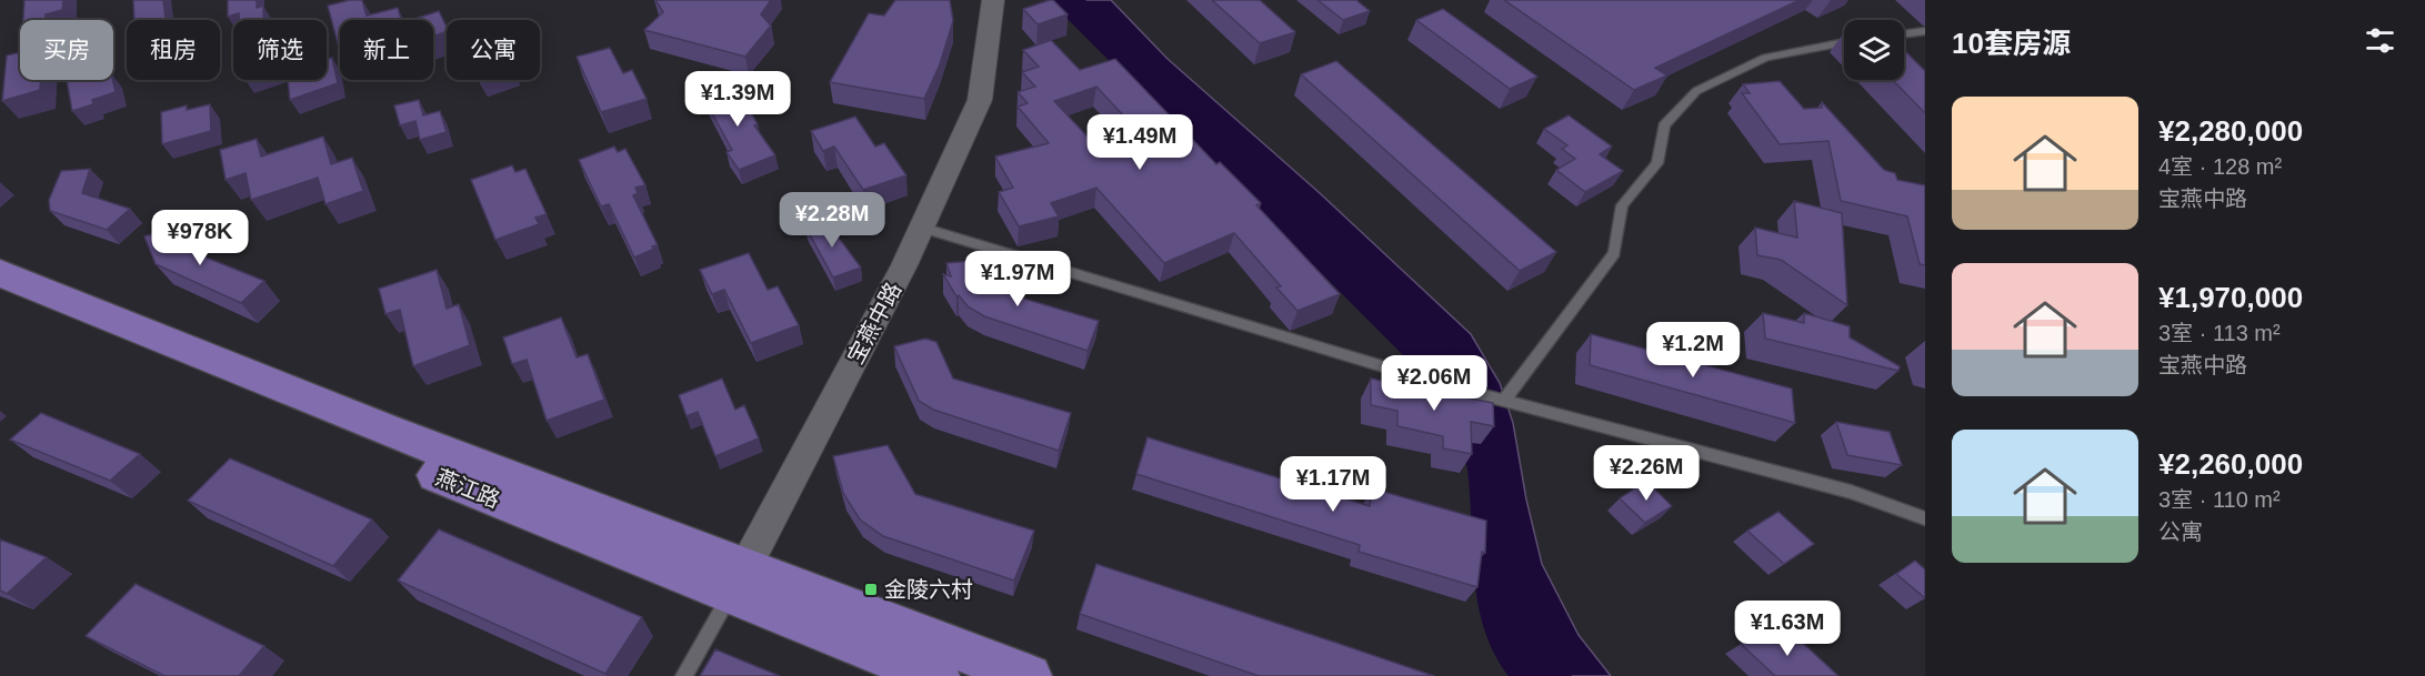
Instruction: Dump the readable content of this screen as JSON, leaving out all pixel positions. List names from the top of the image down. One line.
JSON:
{"streets":{"main road":["燕江路"],"street":["宝燕中路"]},"crossings":[["宝燕中路","燕江路"]],"places":{"transit":["金陵六村"]},"page":{"heading":"10套房源","chip":["买房","租房","筛选","新上","公寓"],"price":["¥1.39M","¥1.49M","¥2.28M","¥978K","¥1.97M","¥1.2M","¥2.06M","¥2.26M","¥1.17M","¥1.63M"],"list":[{"name":"¥2,280,000","note":"4室 · 128 m² · 宝燕中路"},{"name":"¥1,970,000","note":"3室 · 113 m² · 宝燕中路"},{"name":"¥2,260,000","note":"3室 · 110 m² · 公寓"}]}}
